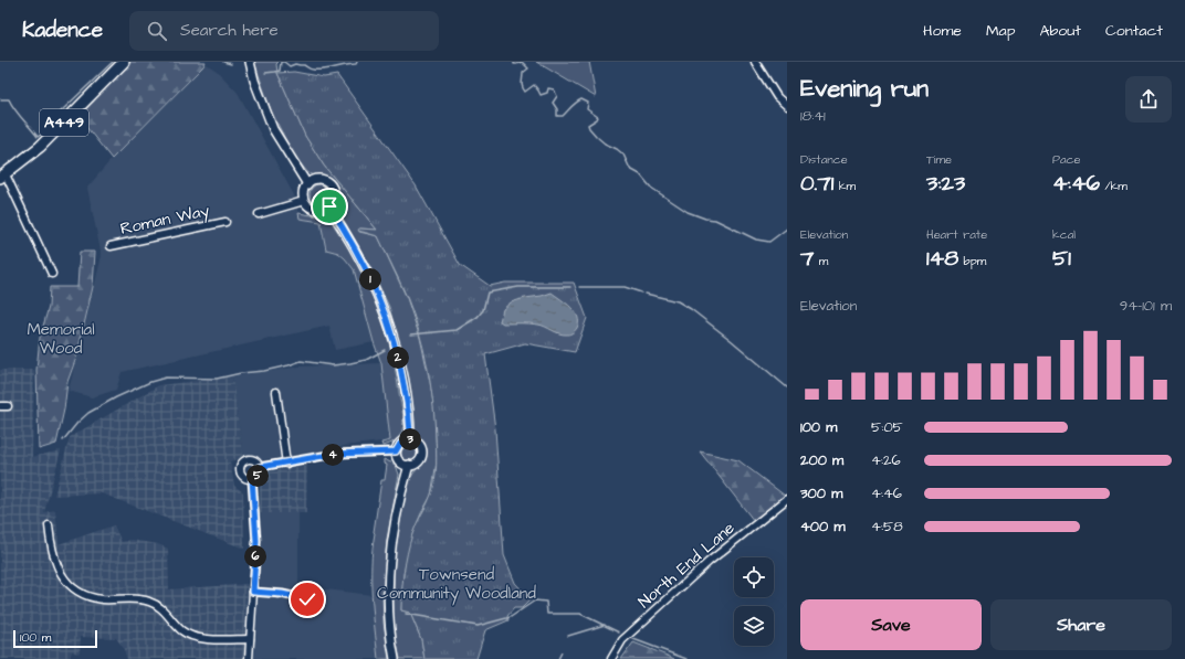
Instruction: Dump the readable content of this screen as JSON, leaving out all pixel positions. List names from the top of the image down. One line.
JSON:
{"streets":{"highway":["A449"],"street":["Roman Way","North End Lane"]},"parks":["Memorial Wood","Townsend Community Woodland"],"scale_bar":"100 m","page":{"header":"Kadence","search":"Search here","nav":["Home","Map","About","Contact"],"heading":["Evening run","18:41"],"stats":[["Distance","0.71 km"],["Time","3:23"],["Pace","4:46 /km"],["Elevation","7 m"],["Heart rate","148 bpm"],["kcal","51"]],"pins":["1","2","3","4","5","6"],"chart":["Elevation","94–101 m"],"list":[{"name":"100 m","note":"5:05"},{"name":"200 m","note":"4:26"},{"name":"300 m","note":"4:46"},{"name":"400 m","note":"4:58"}],"buttons":["Save","Share"],"scale":"100 m"}}
